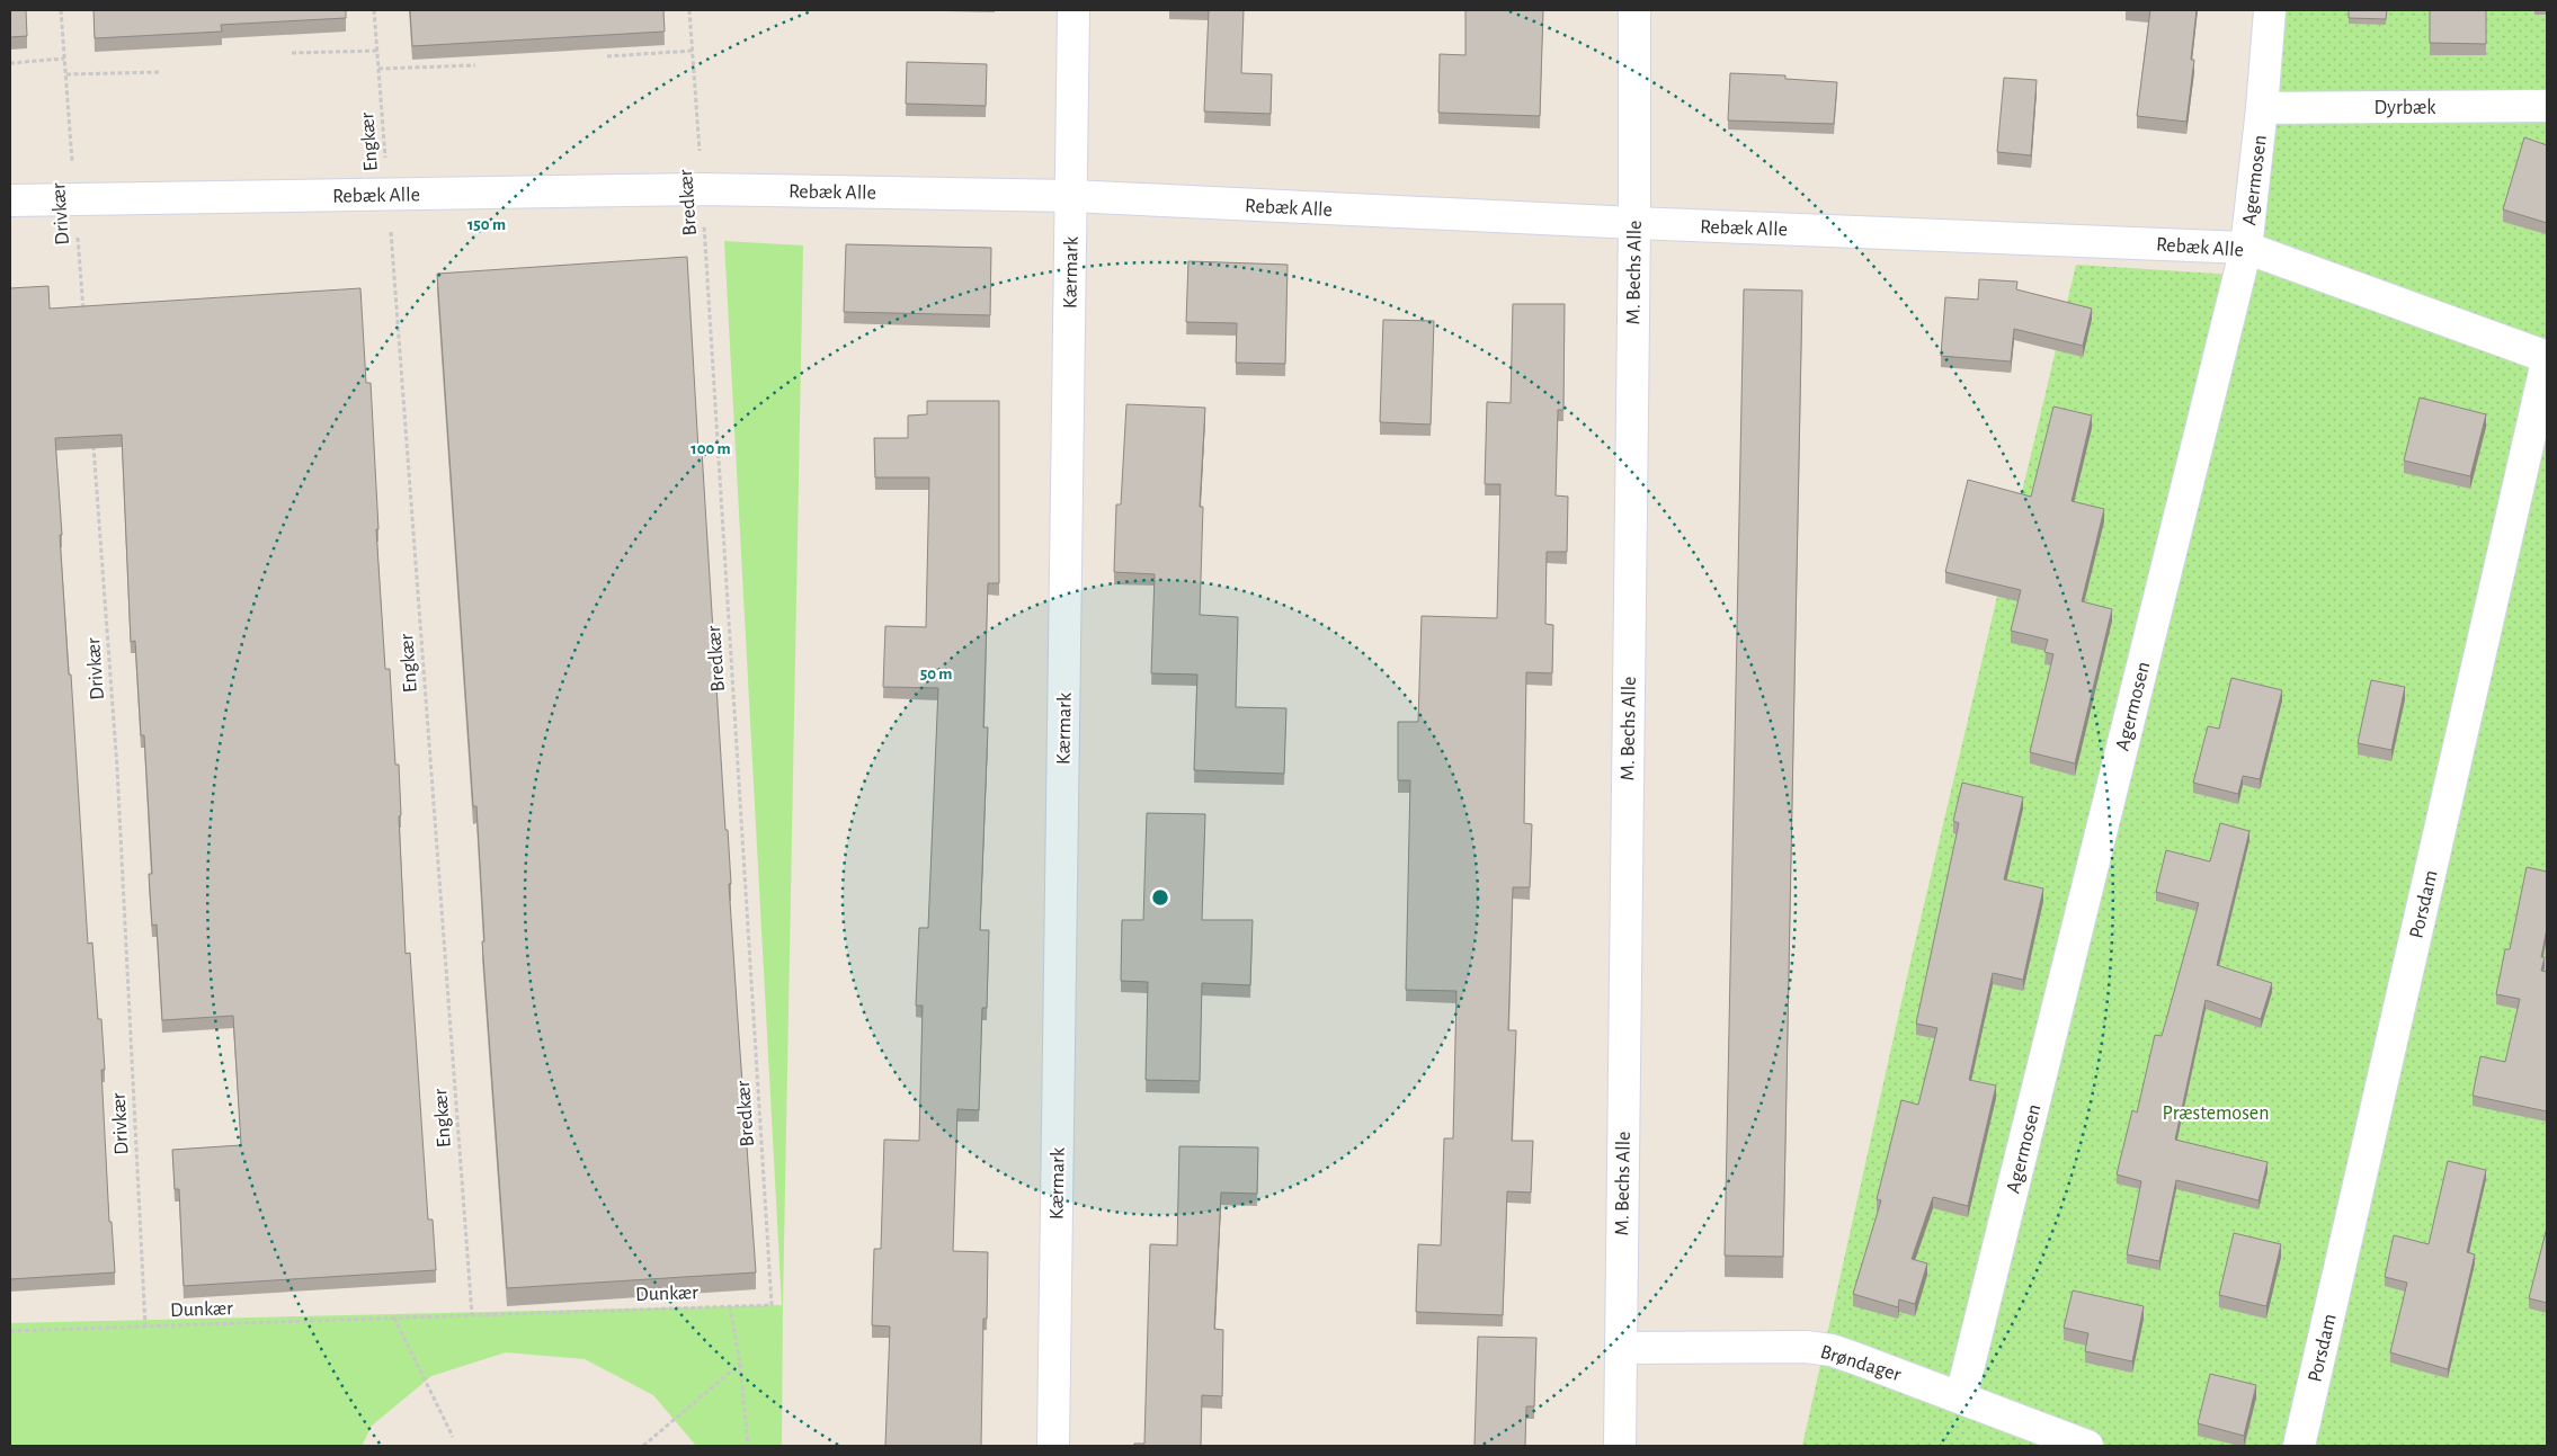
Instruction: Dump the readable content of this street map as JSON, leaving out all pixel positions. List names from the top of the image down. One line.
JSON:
{"streets":{"street":["Dyrbæk","Agermosen","Rebæk Alle","Kærmark","M. Bechs Alle","Porsdam","Brøndager"],"path":["Engkær","Bredkær","Drivkær","Dunkær"]},"crossings":[["Dyrbæk","Agermosen"],["Engkær","Rebæk Alle"],["Engkær","Dunkær"],["Agermosen","Rebæk Alle"],["Agermosen","Brøndager"],["Rebæk Alle","Bredkær"],["Rebæk Alle","Drivkær"],["Rebæk Alle","Kærmark"],["Rebæk Alle","M. Bechs Alle"],["Bredkær","Dunkær"],["Drivkær","Dunkær"],["M. Bechs Alle","Brøndager"]],"parks":["Præstemosen"],"rings":["150 m","100 m","50 m"]}
